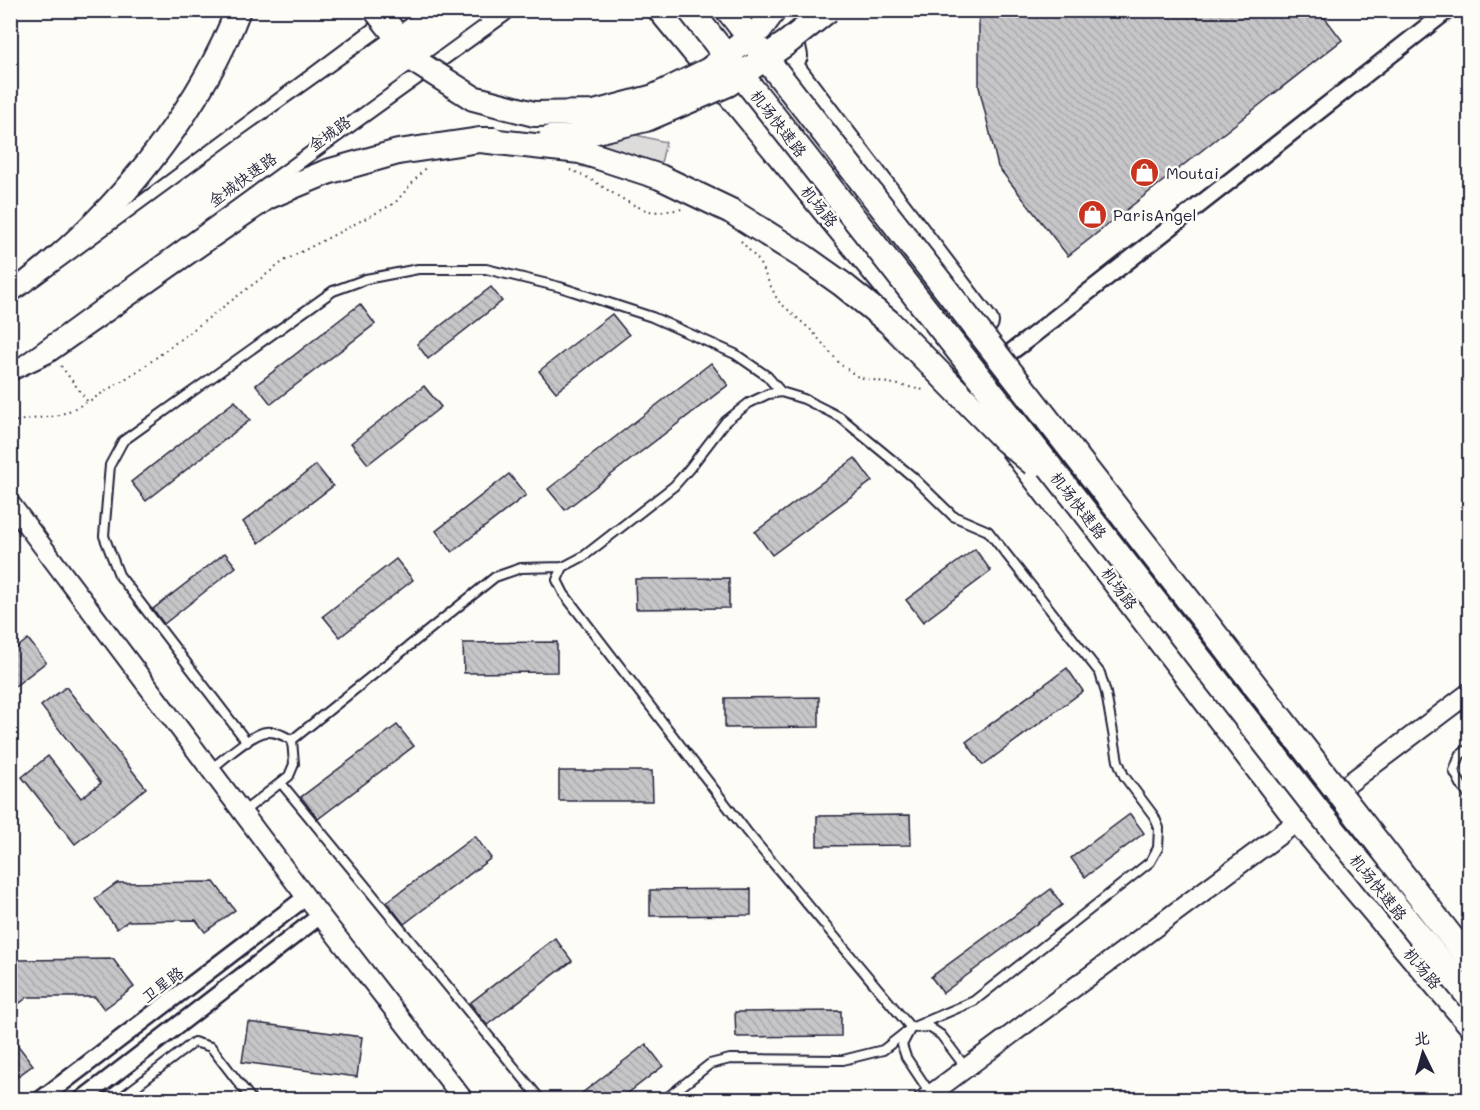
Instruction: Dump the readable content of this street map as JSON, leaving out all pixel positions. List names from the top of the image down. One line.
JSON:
{"streets":{"main road":["机场快速路","金城路","金城快速路","机场路"],"street":["卫星路"]},"places":{"shop":["Moutai","ParisAngel"]},"north":"top"}
